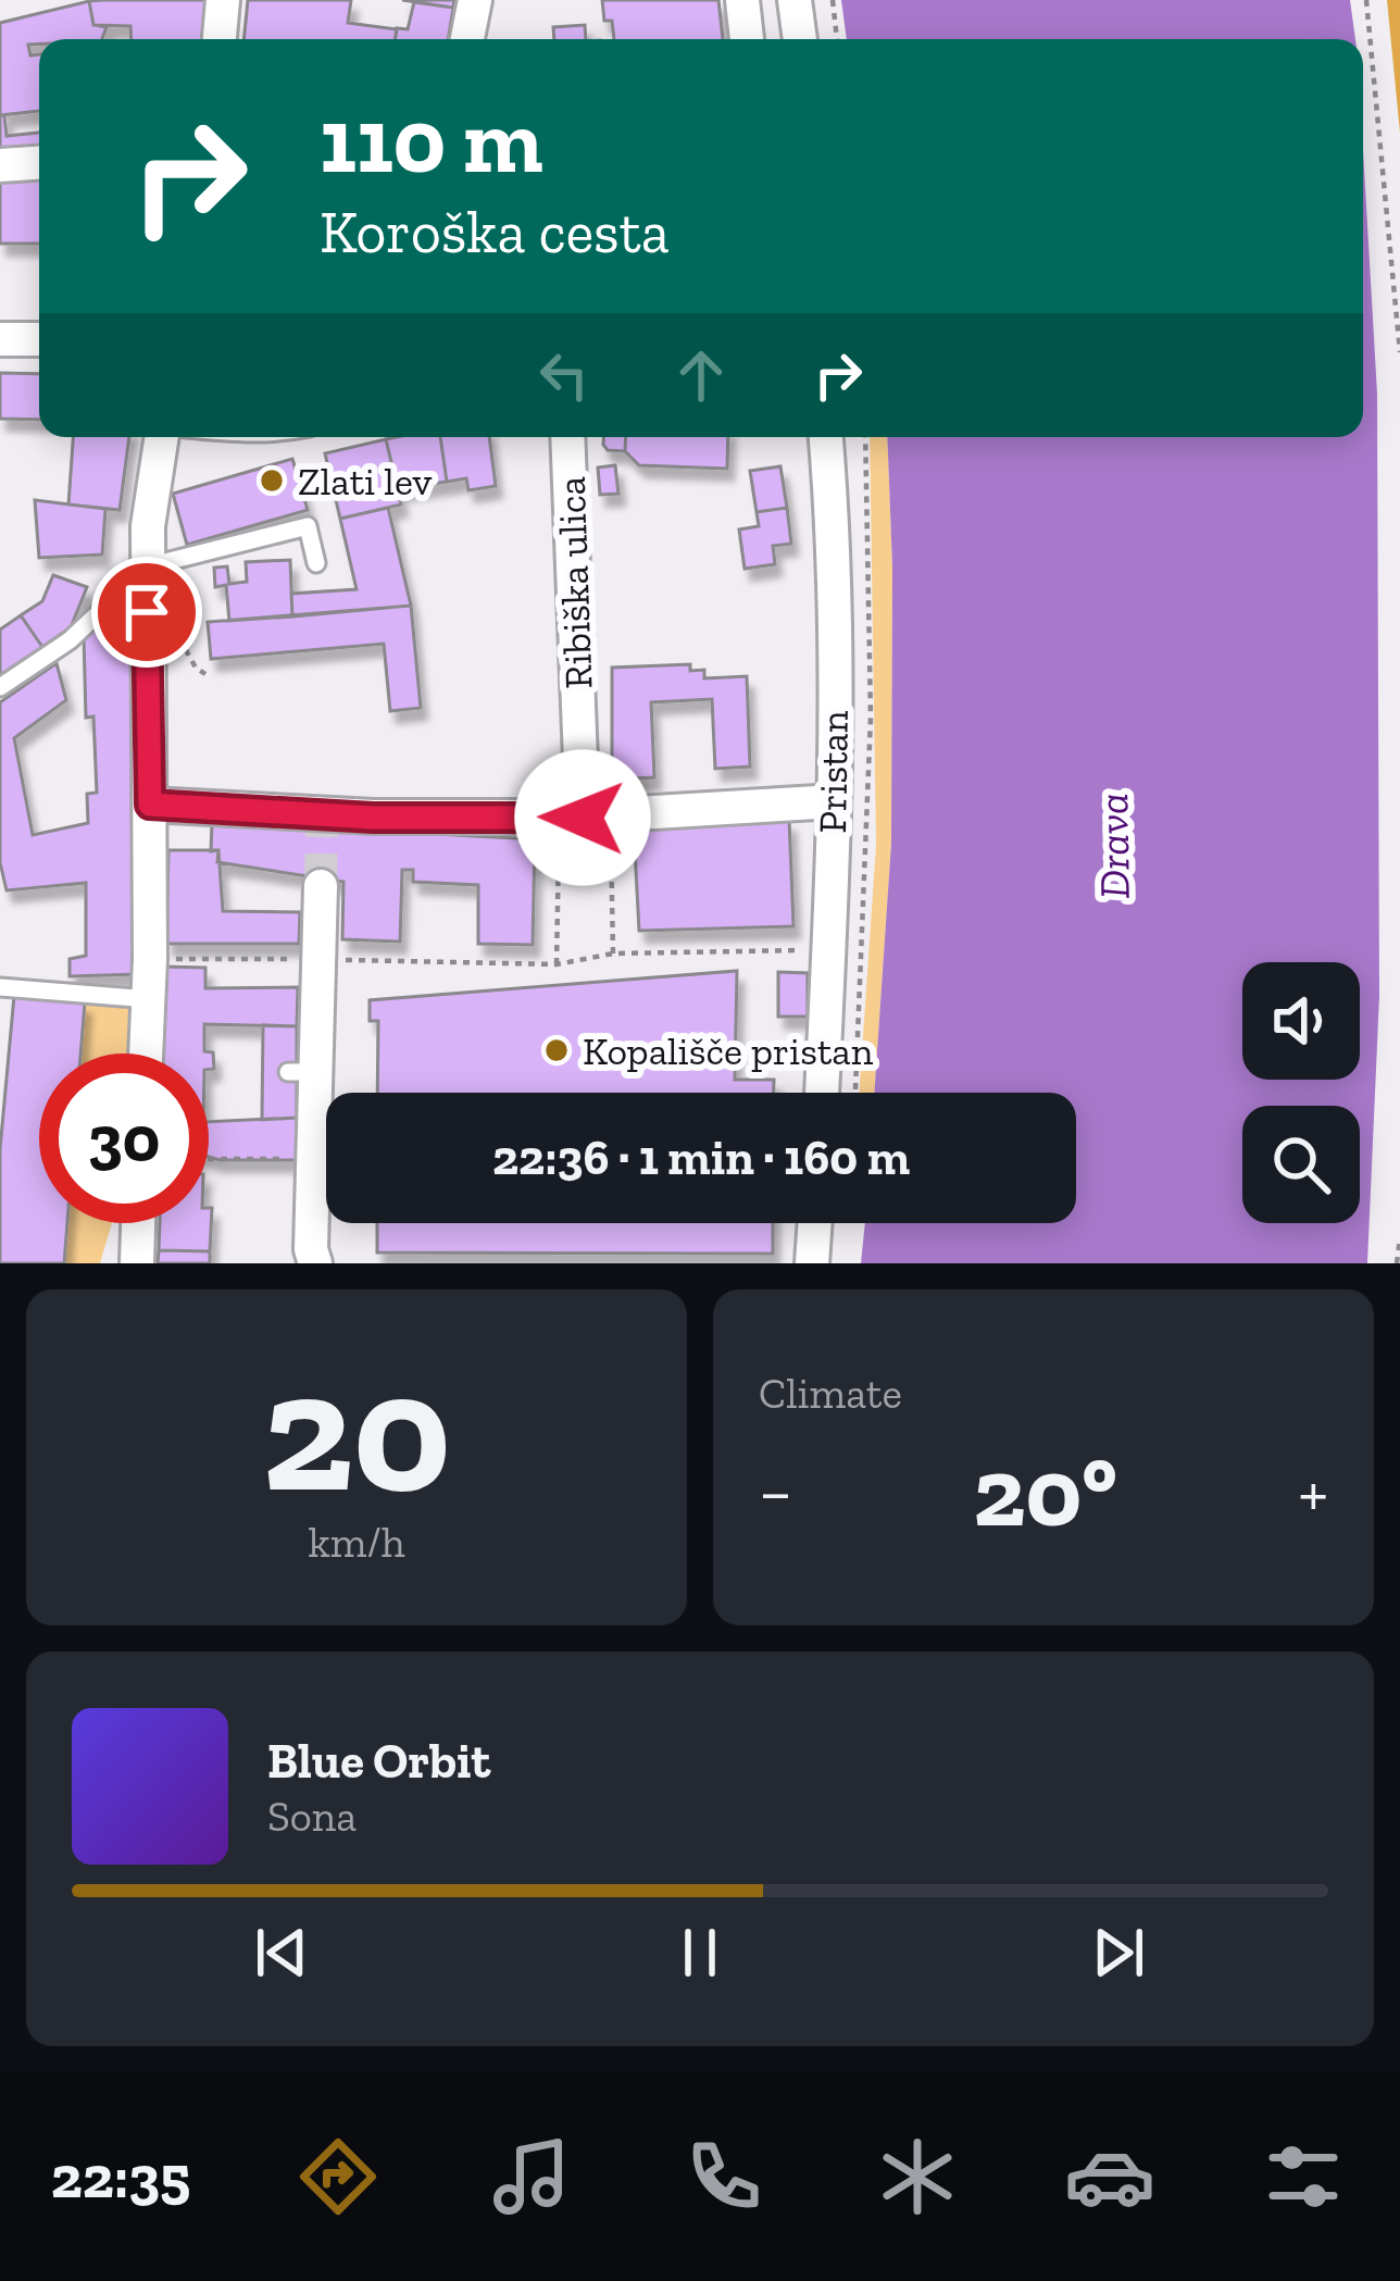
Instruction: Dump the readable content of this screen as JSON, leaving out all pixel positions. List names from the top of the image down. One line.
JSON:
{"streets":{"street":["Ribiška ulica","Pristan"]},"water":["Drava"],"places":["Zlati lev","Kopališče pristan"],"page":{"turn":["110 m","Koroška cesta"],"limit":"30","trip":"22:36 · 1 min · 160 m","tile":[["20","km/h"],"Climate"],"heat":["−","20°","+"],"song":["Blue Orbit","Sona"],"tabs":"22:35"}}
